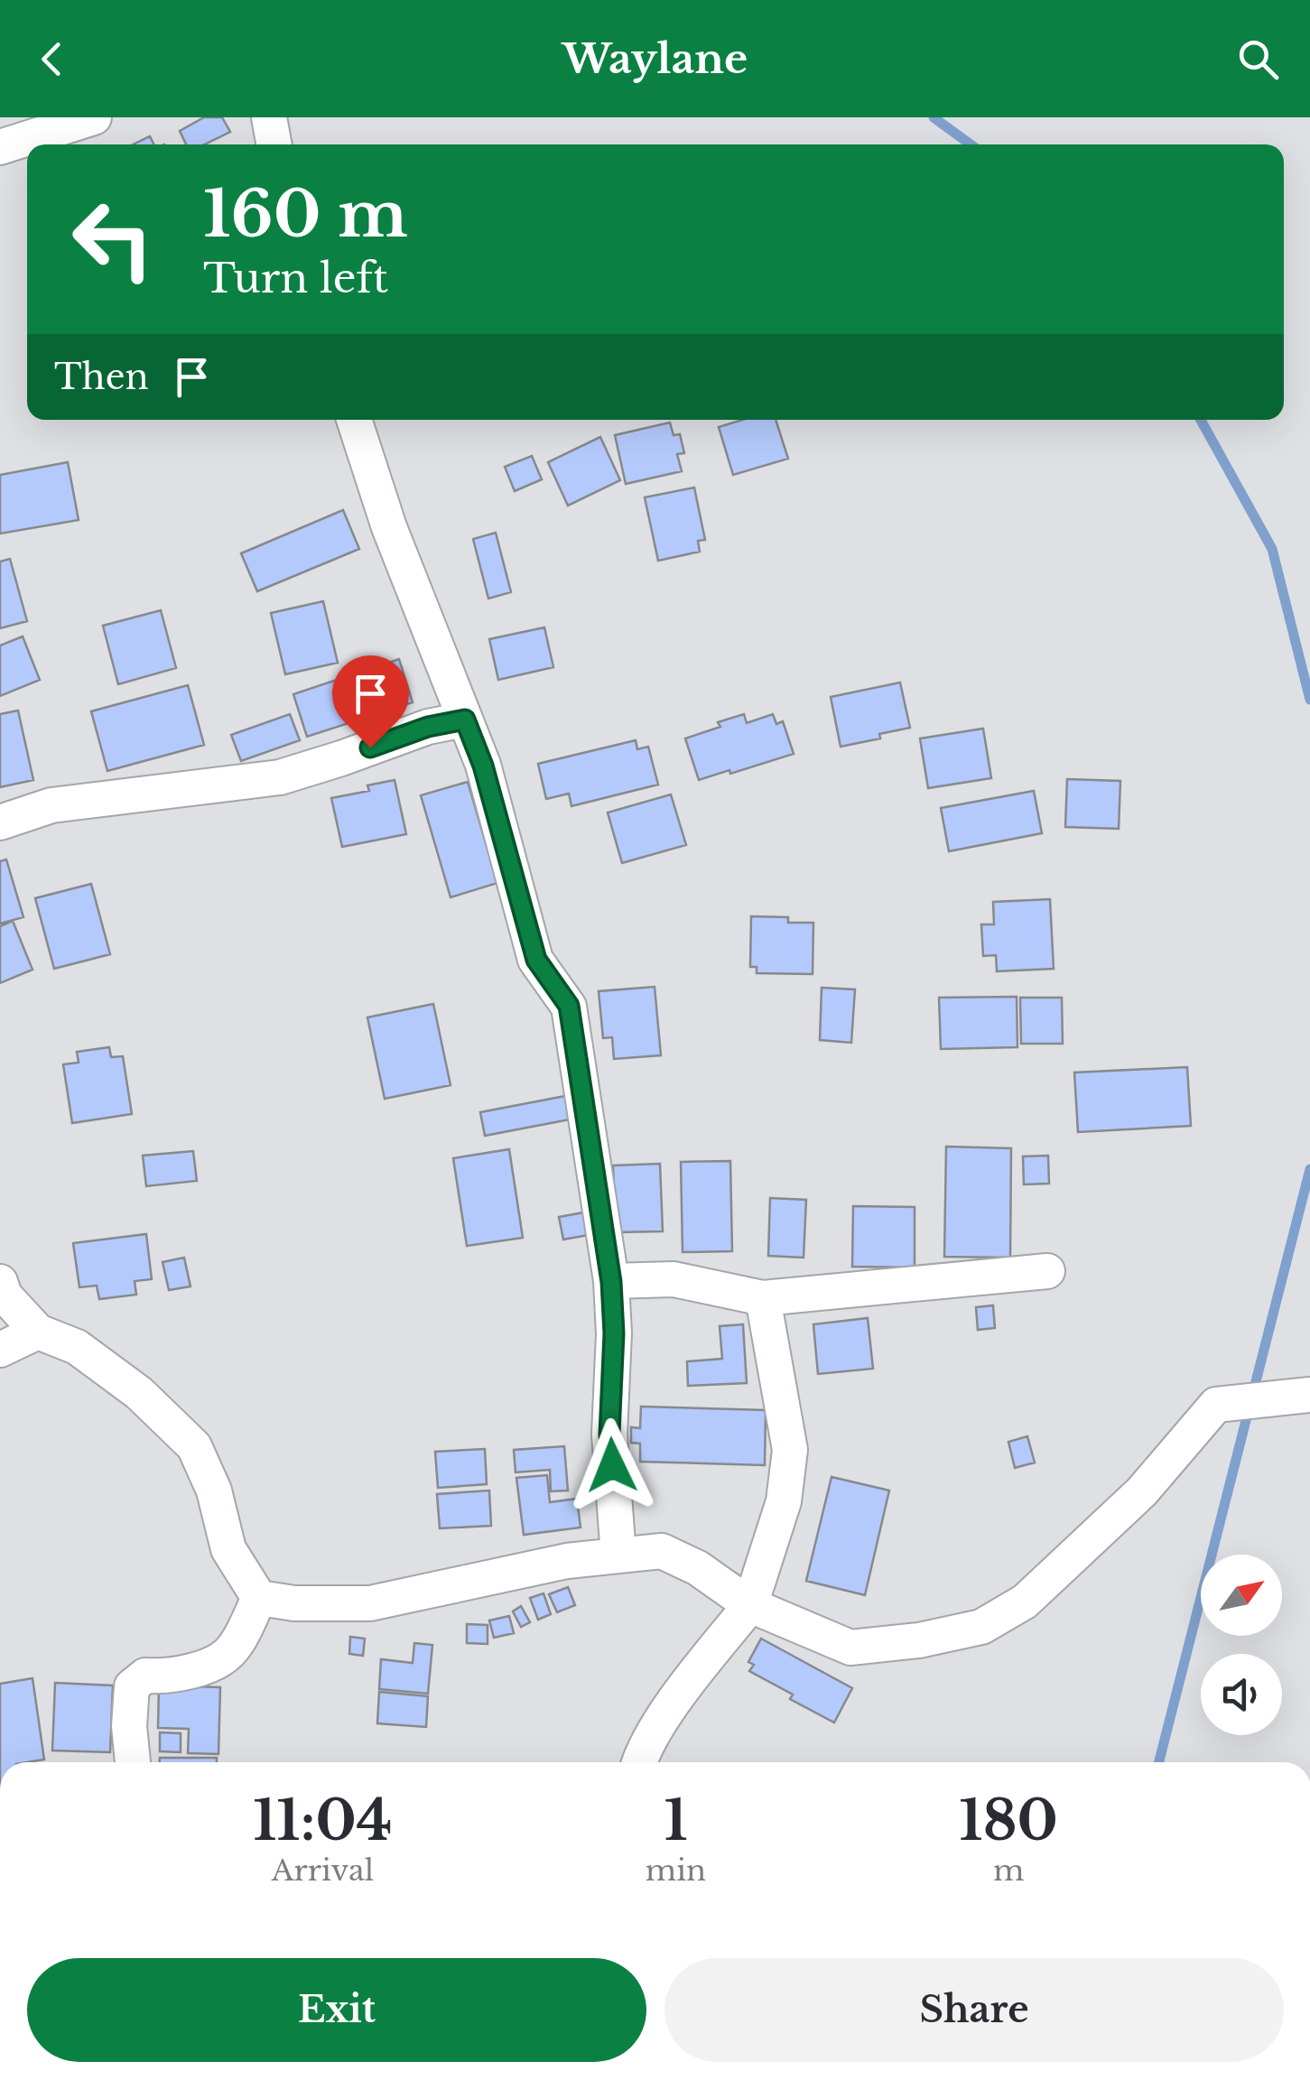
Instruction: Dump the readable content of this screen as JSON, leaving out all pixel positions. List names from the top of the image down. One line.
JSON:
{"north":"top right","page":{"header":"Waylane","turn":["160 m","Turn left"],"then":"Then","eta":["11:04","Arrival","1","min","180","m"],"buttons":["Exit","Share"]}}
